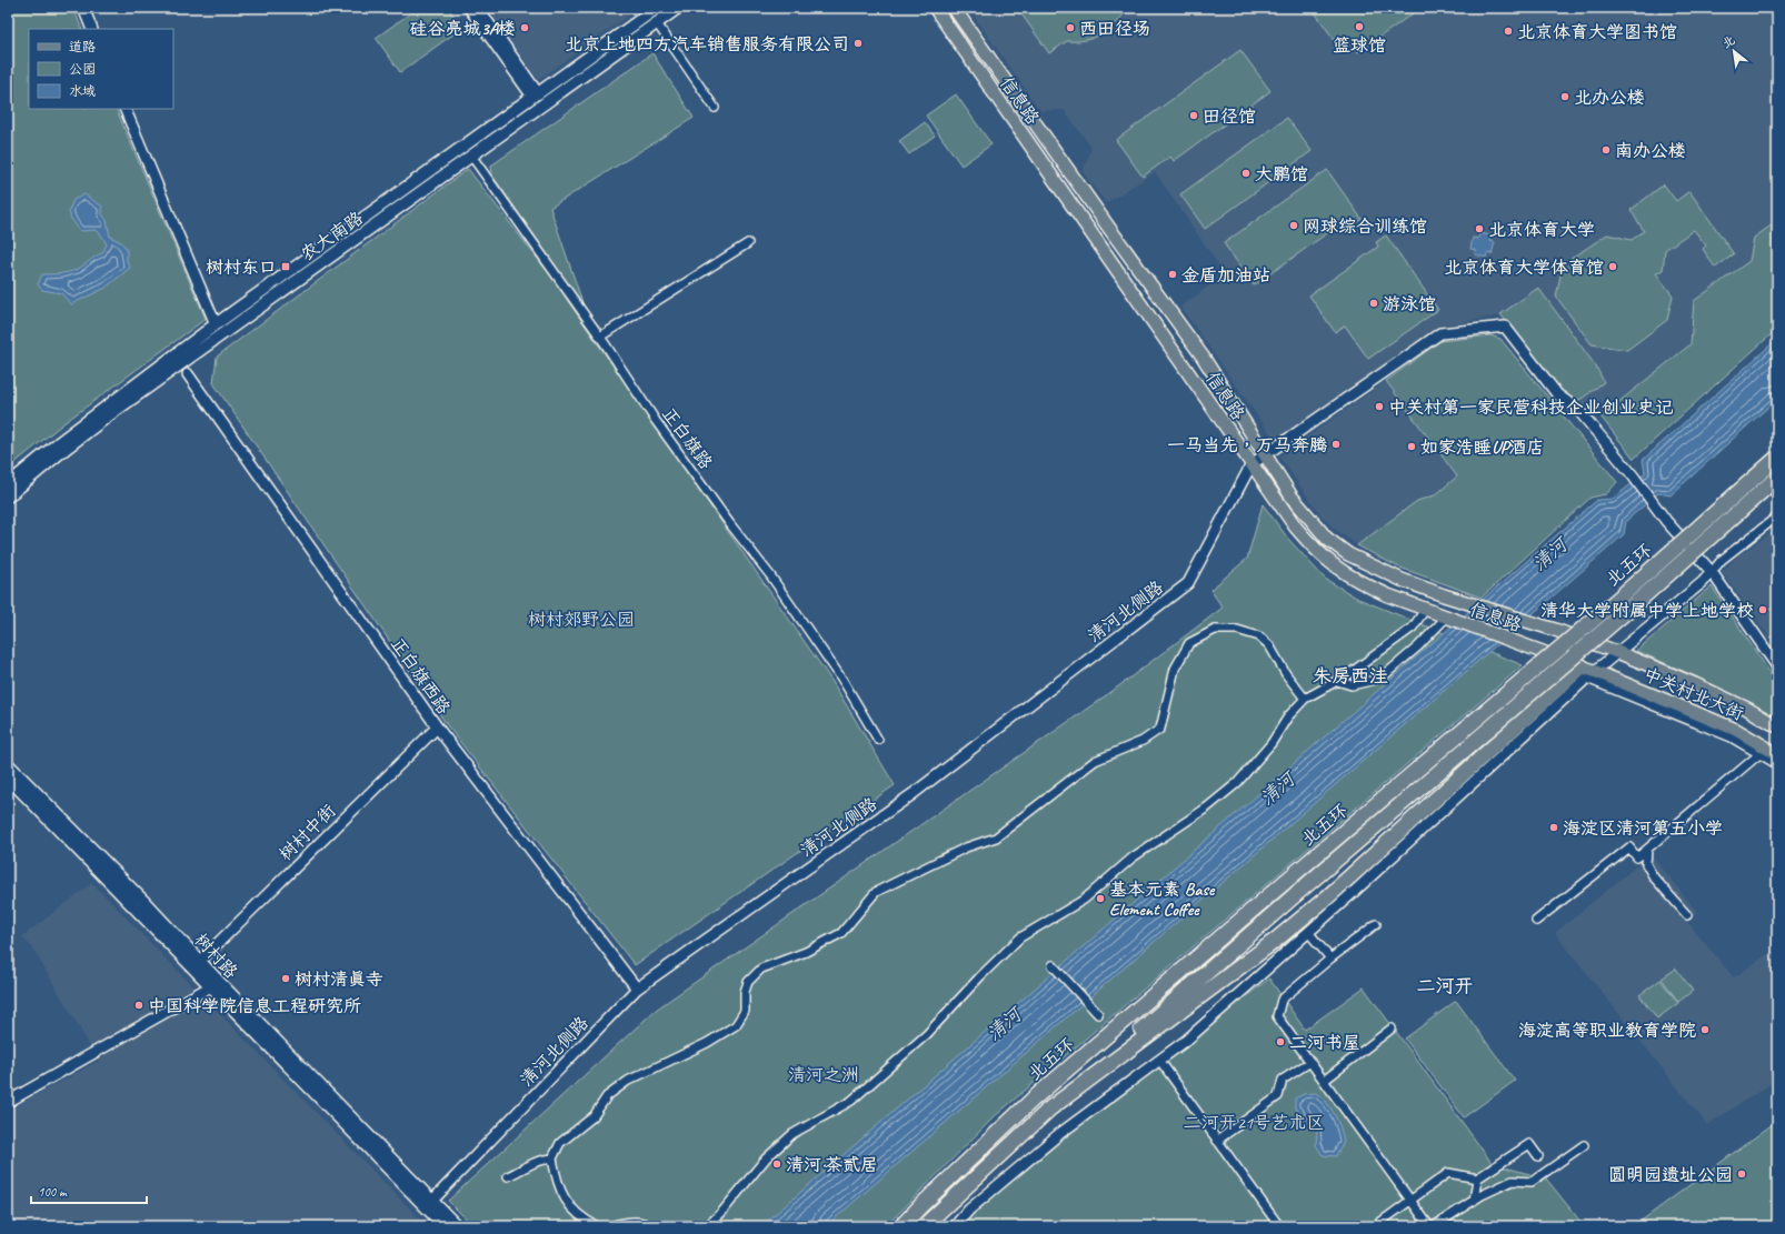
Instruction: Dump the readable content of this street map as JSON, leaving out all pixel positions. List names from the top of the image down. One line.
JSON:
{"streets":{"highway":["北五环"],"main road":["信息路","农大南路","中关村北大街","树村路"],"street":["正白旗路","清河北侧路","正白旗西路","树村中街"]},"crossings":[["信息路","清河北侧路"],["信息路","中关村北大街"],["农大南路","正白旗路"],["清河北侧路","正白旗西路"],["清河北侧路","树村路"],["正白旗西路","树村中街"],["树村中街","树村路"]],"districts":["朱房西洼","二河开"],"water":["清河"],"parks":["树村郊野公园","清河之洲","二河开21号艺术区"],"places":{"other":["篮球馆","硅谷亮城3A楼","西田径场","北京体育大学图书馆","北京上地四方汽车销售服务有限公司","北办公楼","田径馆","南办公楼","大鹏馆","网球综合训练馆","北京体育大学","北京体育大学体育馆","金盾加油站","游泳馆","中关村第一家民营科技企业创业史记","一马当先，万马奔腾","如家浩睡UP酒店","清华大学附属中学上地学校","海淀区清河第五小学","基本元素 Base Element Coffee","树村清真寺","中国科学院信息工程研究所","海淀高等职业教育学院","二河书屋","清河·茶贰居","圆明园遗址公园"],"transit":["树村东口"]},"legend":["道路","公园","水域"],"scale_bar":"100 m","north":"top left"}
